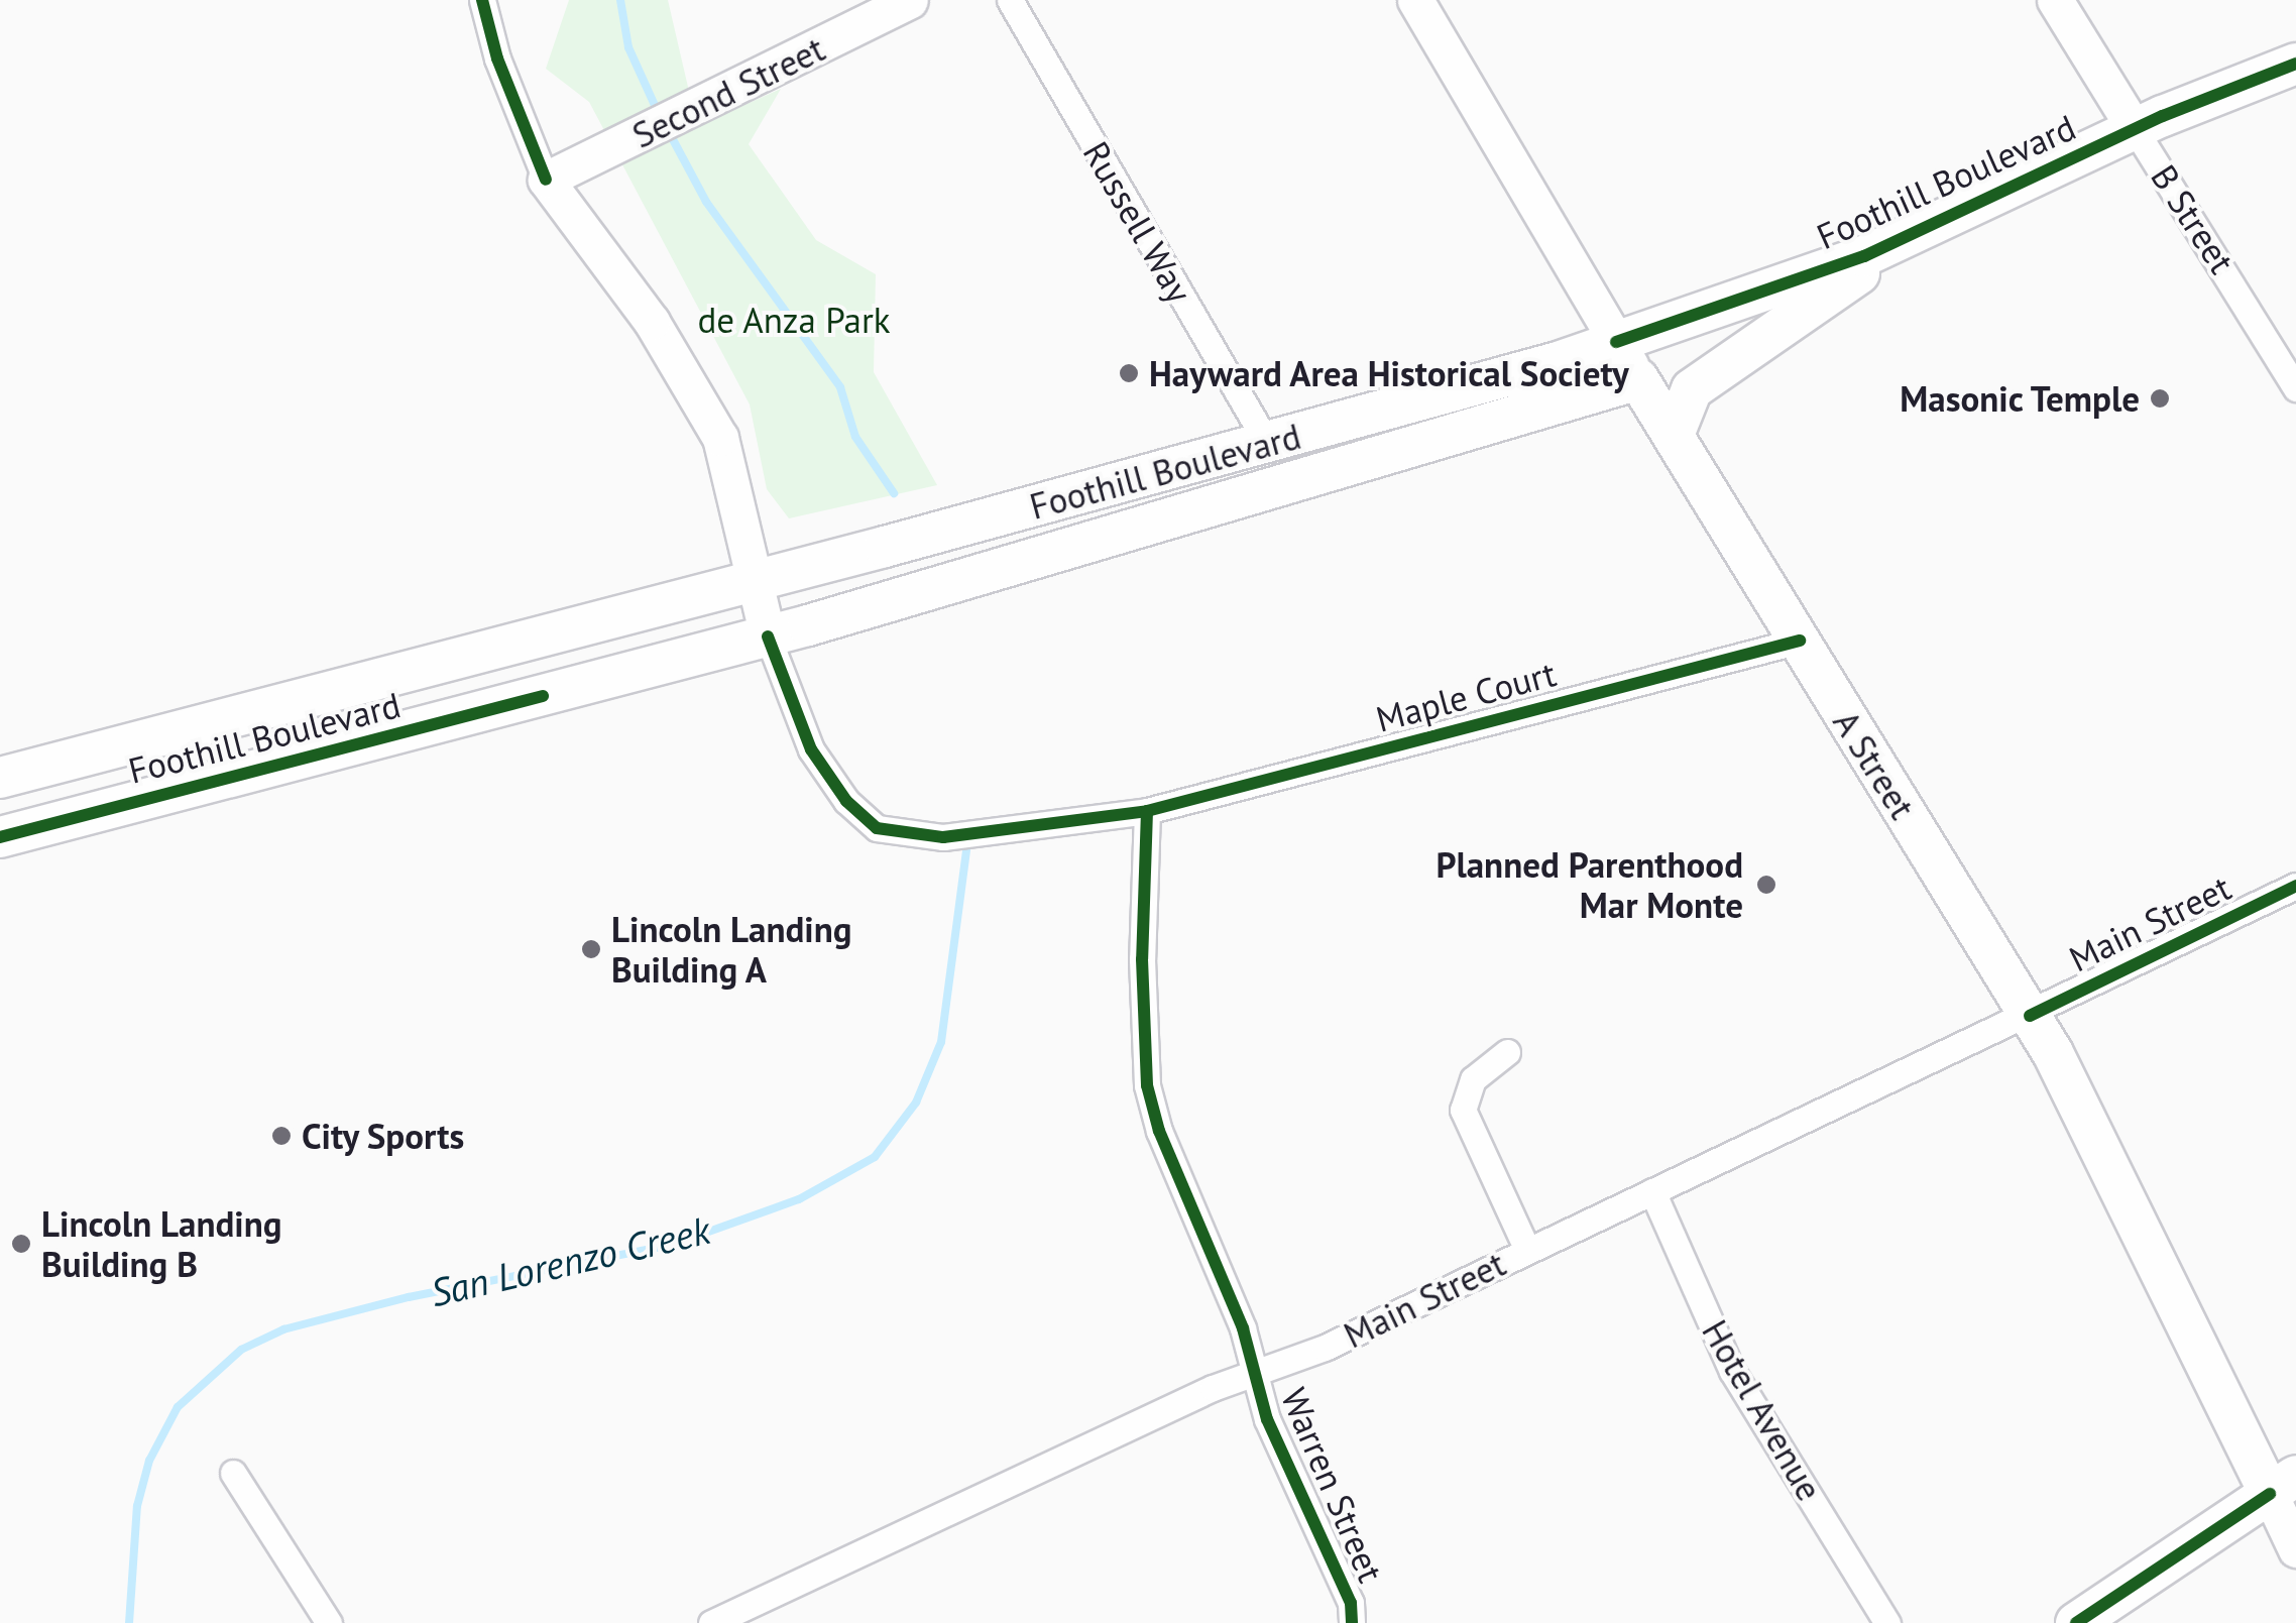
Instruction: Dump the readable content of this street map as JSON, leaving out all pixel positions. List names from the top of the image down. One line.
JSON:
{"streets":{"main road":["Foothill Boulevard","A Street"],"street":["Second Street","B Street","Russell Way","Maple Court","Main Street","Hotel Avenue","Warren Street"]},"crossings":[["Foothill Boulevard","B Street"],["Foothill Boulevard","Russell Way"],["Foothill Boulevard","Maple Court"],["Foothill Boulevard","A Street"],["Maple Court","A Street"],["Maple Court","Warren Street"],["A Street","Main Street"],["Main Street","Hotel Avenue"],["Main Street","Warren Street"]],"water":["San Lorenzo Creek"],"parks":["de Anza Park"],"places":["Hayward Area Historical Society","Masonic Temple","Planned Parenthood Mar Monte","Lincoln Landing Building A","City Sports","Lincoln Landing Building B"]}
